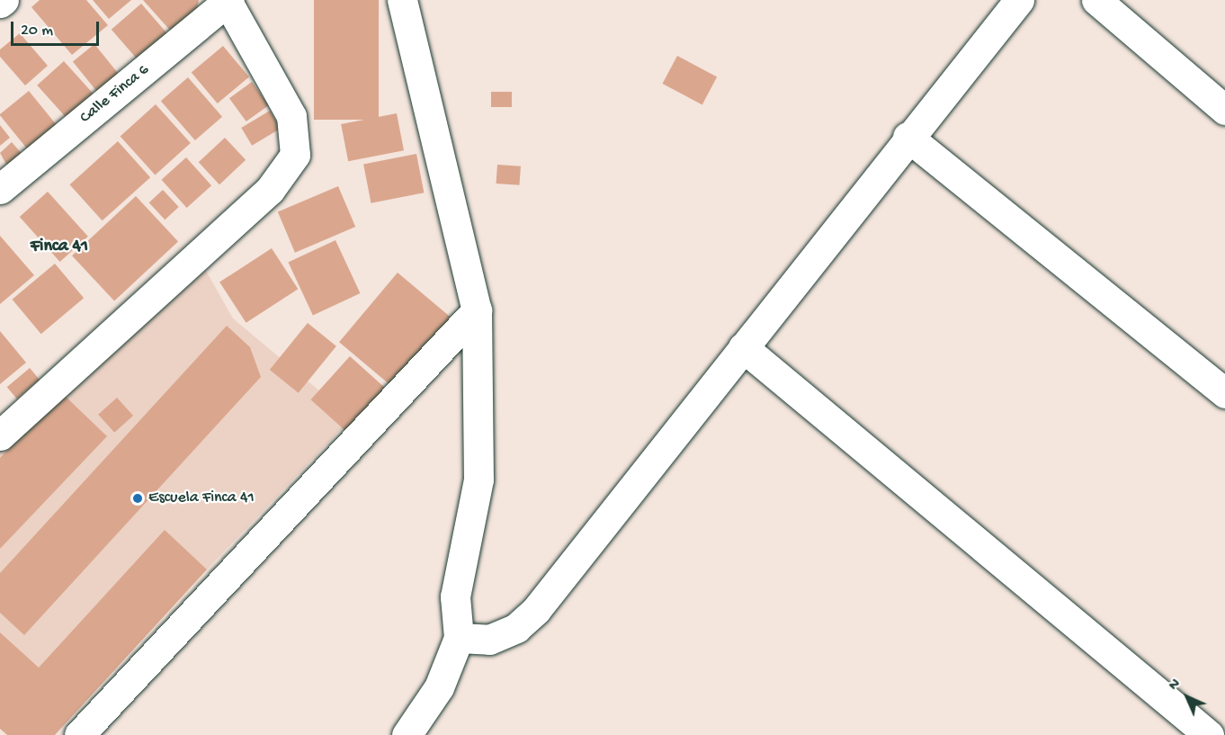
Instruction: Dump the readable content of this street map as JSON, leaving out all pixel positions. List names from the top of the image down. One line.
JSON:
{"streets":{"street":["Calle Finca 6"]},"districts":["Finca 41"],"places":["Escuela Finca 41"],"scale_bar":"20 m","north":"top left"}
